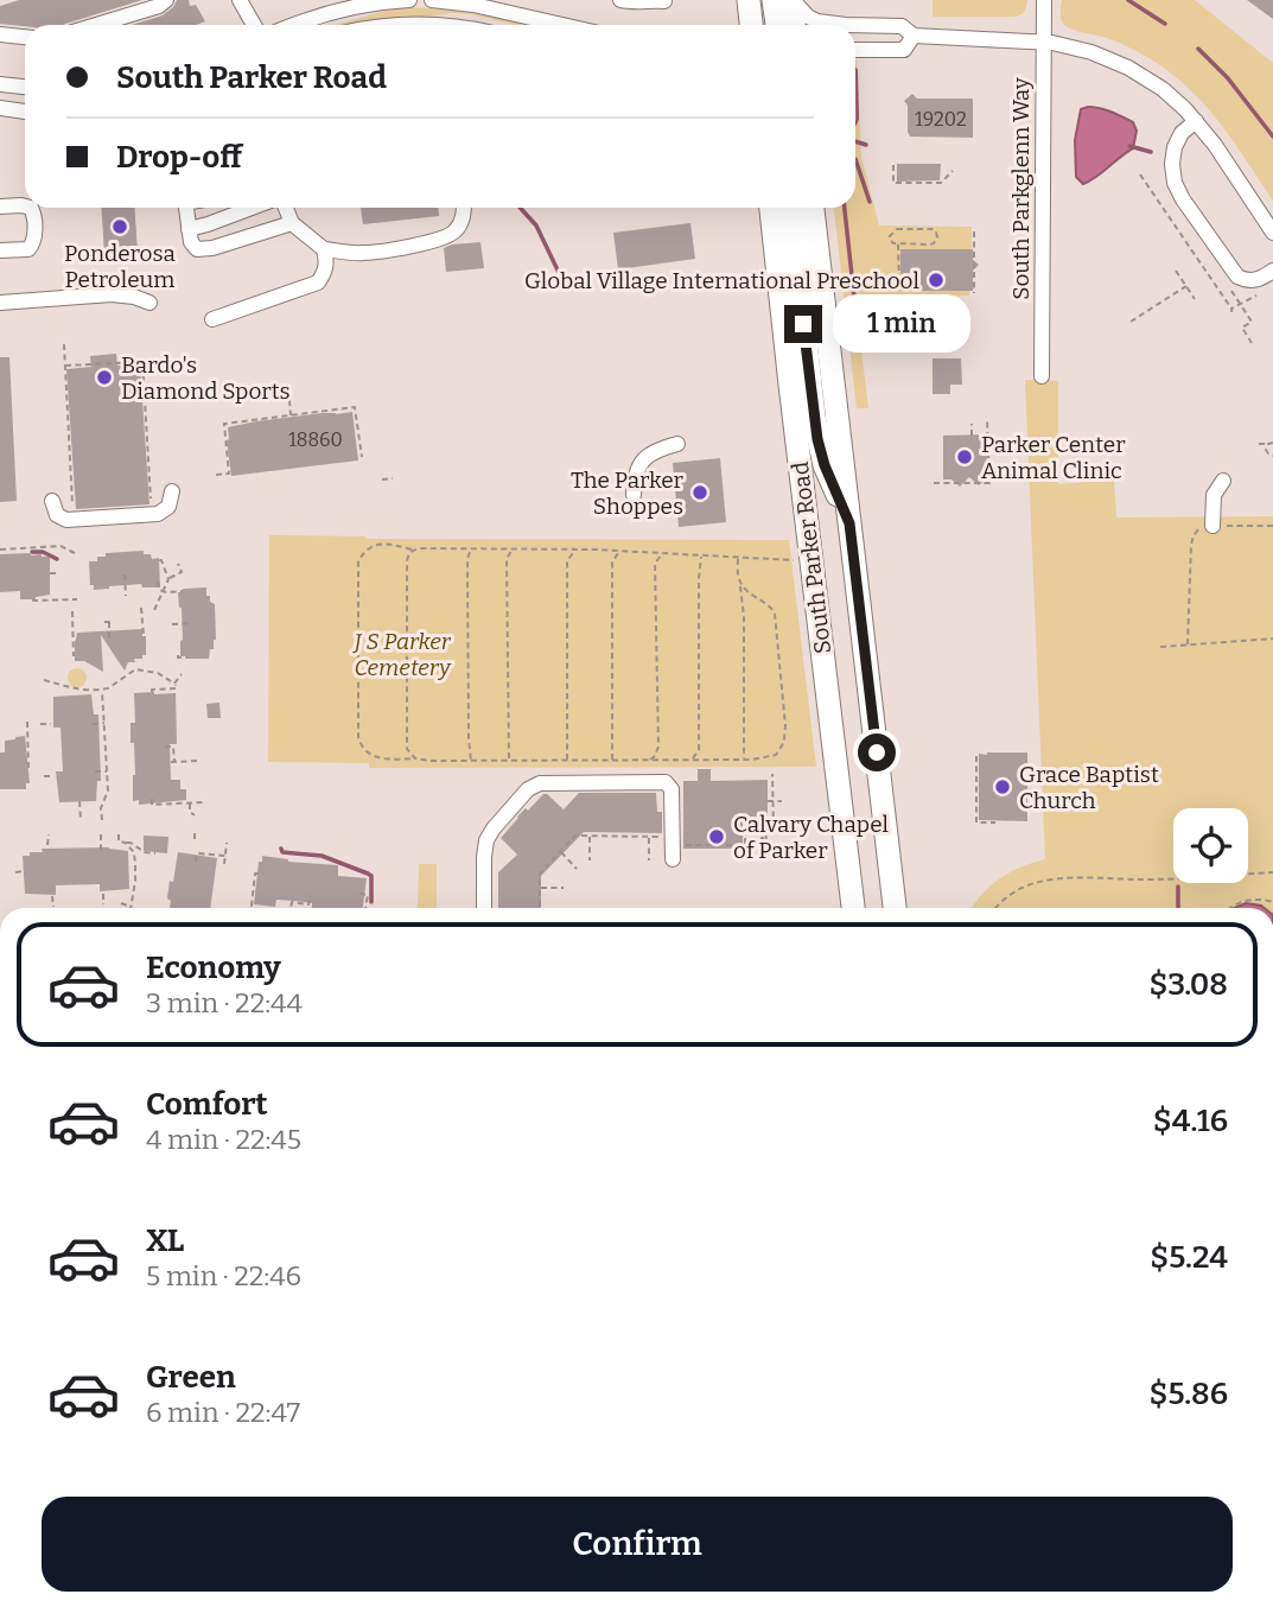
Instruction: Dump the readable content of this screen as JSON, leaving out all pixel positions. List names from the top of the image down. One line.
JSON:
{"streets":{"highway":["South Parker Road"],"street":["South Parkglenn Way"]},"parks":["J S Parker Cemetery"],"places":["Ponderosa Petroleum","Global Village International Preschool","Bardo's Diamond Sports","Parker Center Animal Clinic","The Parker Shoppes","Grace Baptist Church","Calvary Chapel of Parker"],"house_numbers":["19202","18860"],"page":{"banner":["South Parker Road","Drop-off"],"bubble":"1 min","list":[{"name":"Economy","note":"3 min · 22:44","value":"$3.08"},{"name":"Comfort","note":"4 min · 22:45","value":"$4.16"},{"name":"XL","note":"5 min · 22:46","value":"$5.24"},{"name":"Green","note":"6 min · 22:47","value":"$5.86"}],"buttons":"Confirm"}}
